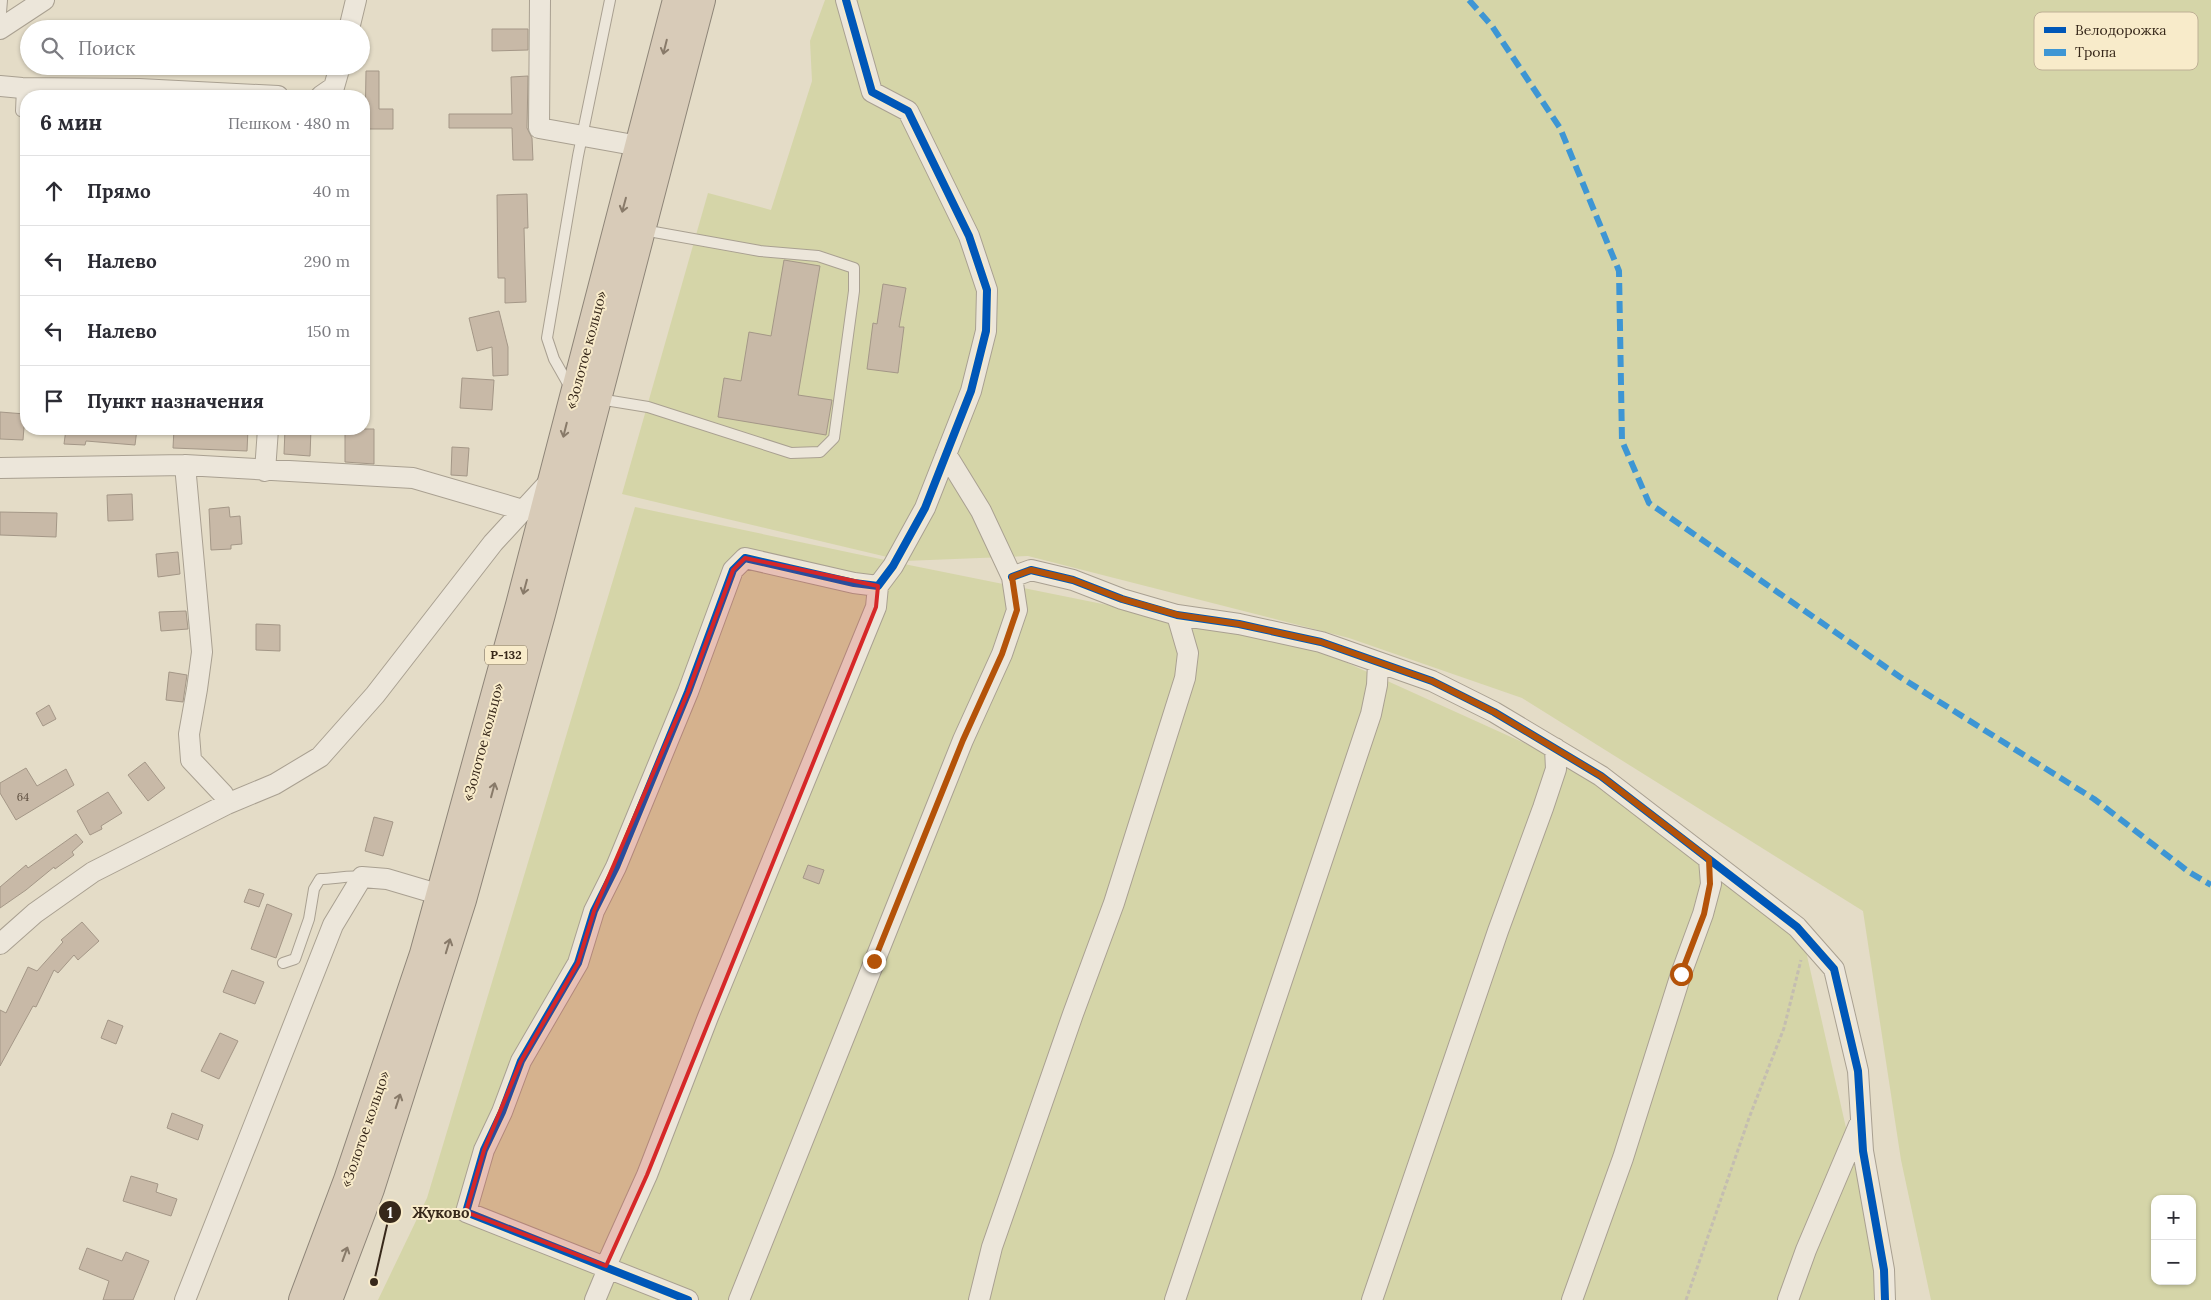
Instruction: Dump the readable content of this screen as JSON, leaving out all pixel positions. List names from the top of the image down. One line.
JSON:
{"streets":{"highway":["«Золотое кольцо»","Р-132"]},"places":["Жуково"],"house_numbers":["64"],"legend":["Велодорожка","Тропа"],"page":{"search":"Поиск","heading":["6 мин","Пешком · 480 m"],"list":[["Прямо","40 m"],["Налево","290 m"],["Налево","150 m"],"Пункт назначения"],"map_buttons":["+","−"]}}
